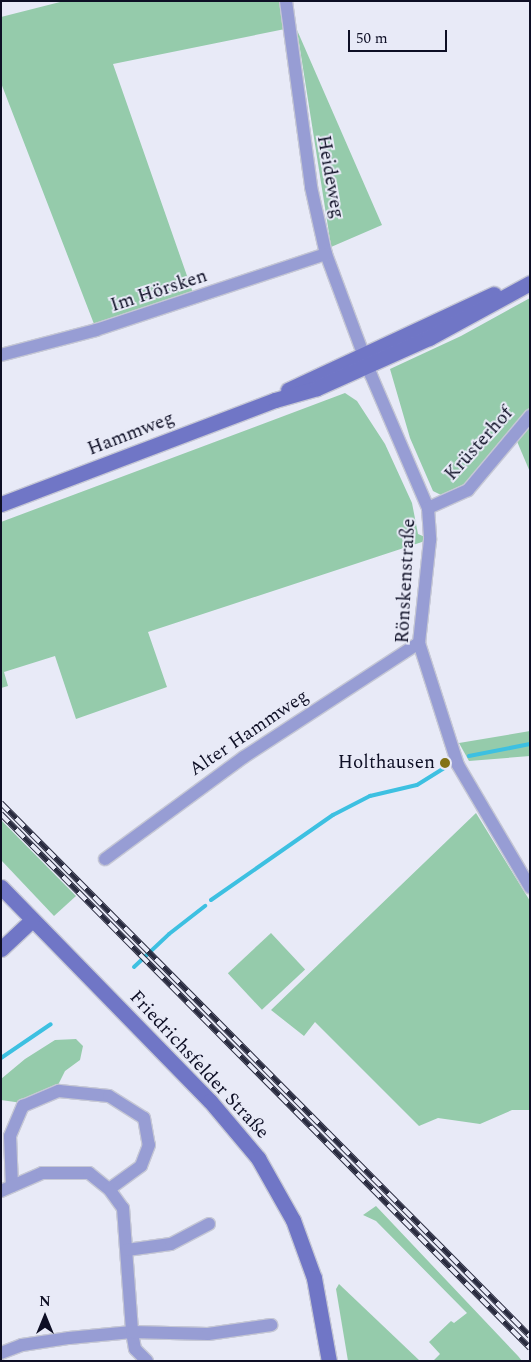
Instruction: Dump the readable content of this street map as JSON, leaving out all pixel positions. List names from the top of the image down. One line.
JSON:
{"streets":{"main road":["Hammweg","Friedrichsfelder Straße"],"street":["Heideweg","Im Hörsken","Krüsterhof","Rönskenstraße","Alter Hammweg"]},"crossings":[["Heideweg","Im Hörsken"],["Heideweg","Hammweg"],["Heideweg","Rönskenstraße"],["Hammweg","Rönskenstraße"],["Krüsterhof","Rönskenstraße"],["Rönskenstraße","Alter Hammweg"]],"places":["Holthausen"],"scale_bar":"50 m","north":"top"}
